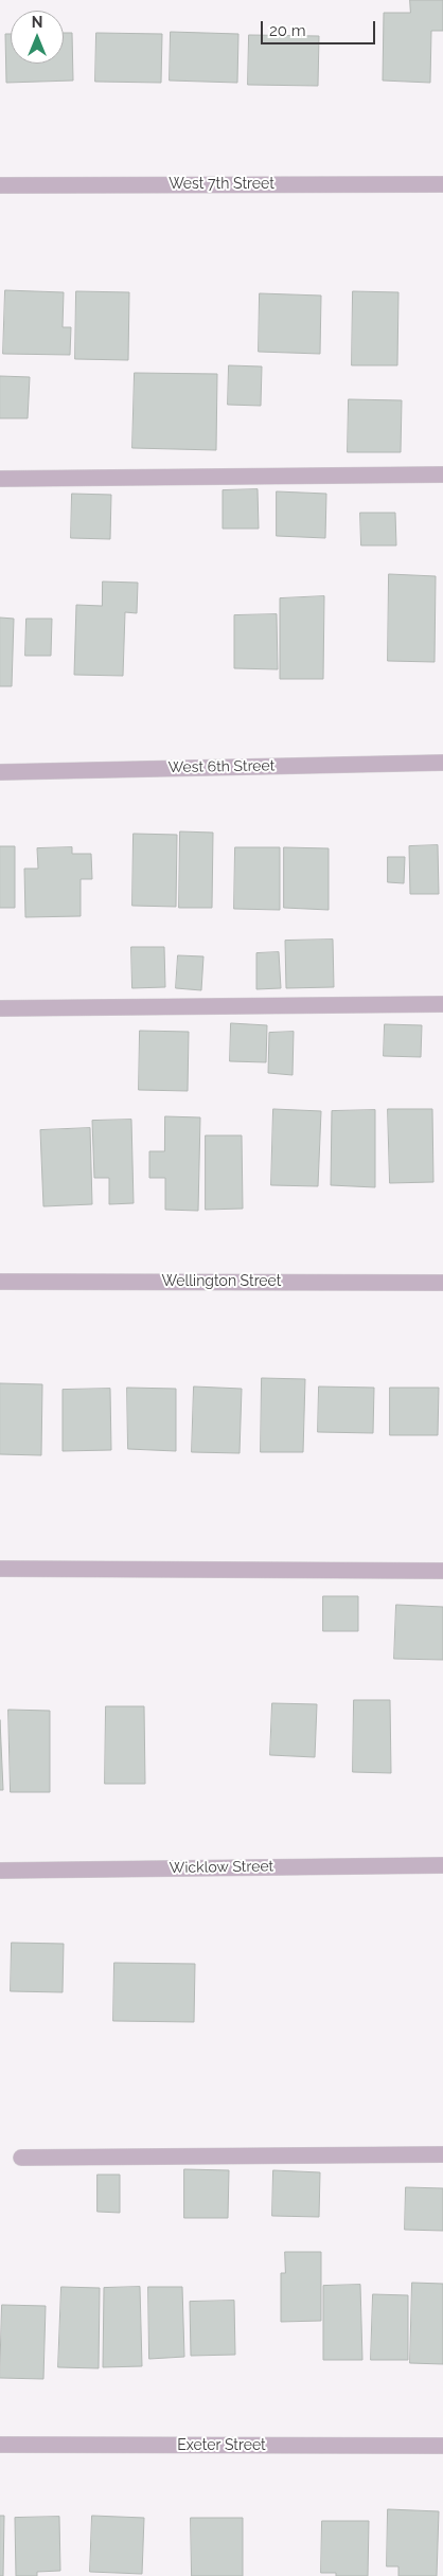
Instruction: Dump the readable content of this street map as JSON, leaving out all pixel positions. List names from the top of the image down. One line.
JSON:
{"streets":{"street":["West 7th Street","West 6th Street","Wellington Street","Wicklow Street","Exeter Street"]},"scale_bar":"20 m","north":"top"}
